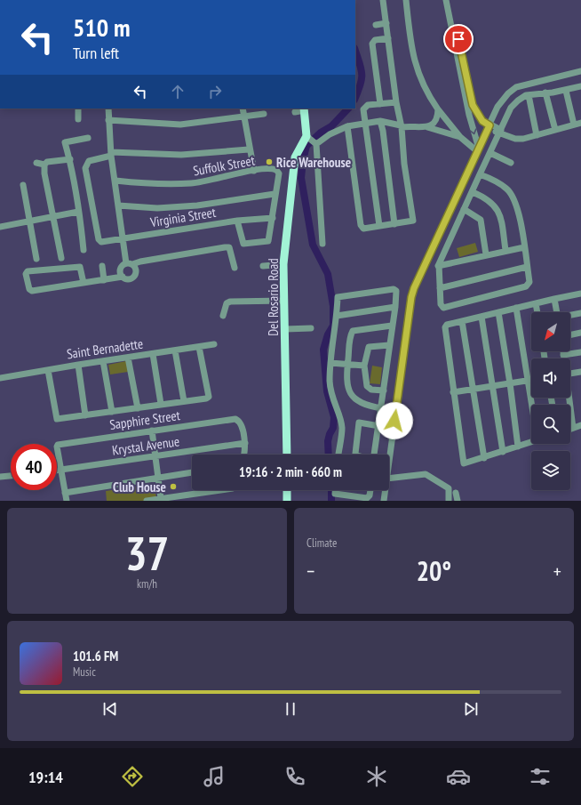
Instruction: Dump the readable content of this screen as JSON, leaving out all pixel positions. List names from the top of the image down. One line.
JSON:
{"streets":{"main road":["Del Rosario Road"],"street":["Suffolk Street","Virginia Street","Saint Bernadette","Sapphire Street","Krystal Avenue"]},"crossings":[["Suffolk Street","Virginia Street"],["Sapphire Street","Krystal Avenue"]],"places":["Rice Warehouse","Club House"],"north":"bottom left","page":{"turn":["510 m","Turn left"],"limit":"40","trip":"19:16 · 2 min · 660 m","tile":[["37","km/h"],"Climate"],"heat":["−","20°","+"],"song":["101.6 FM","Music"],"tabs":"19:14"}}
